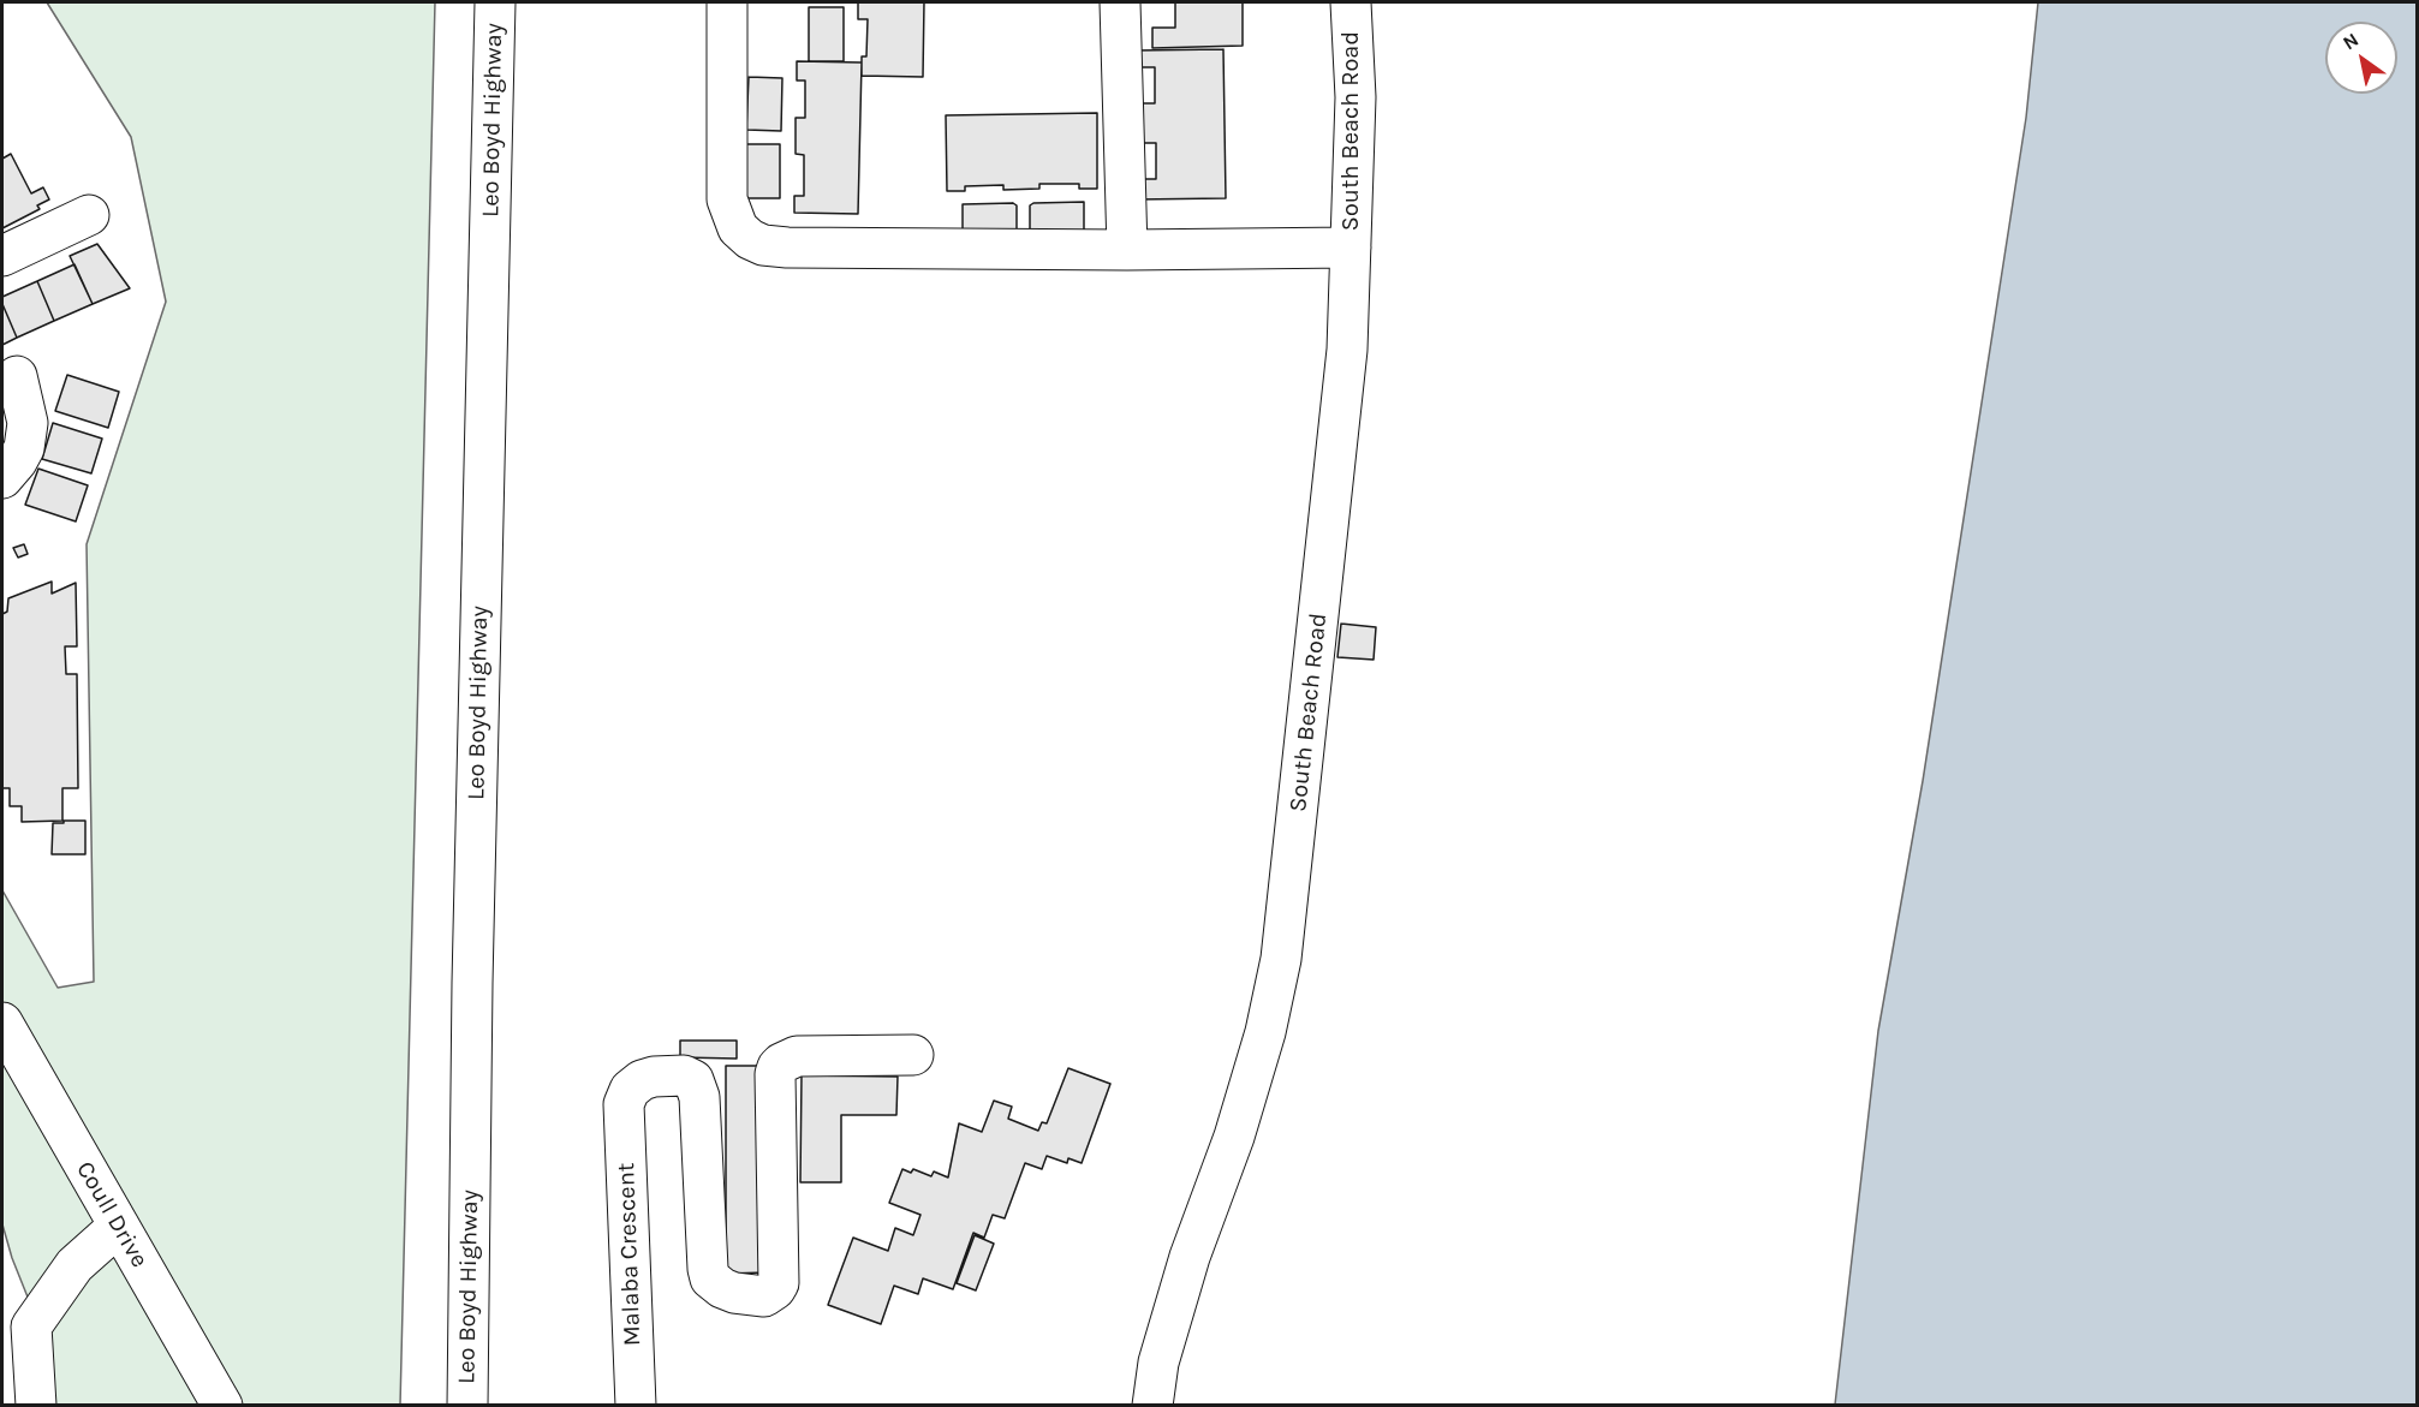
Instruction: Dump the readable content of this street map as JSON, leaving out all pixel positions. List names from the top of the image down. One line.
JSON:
{"streets":{"street":["Leo Boyd Highway","South Beach Road","Coull Drive","Malaba Crescent"]},"north":"top left"}
